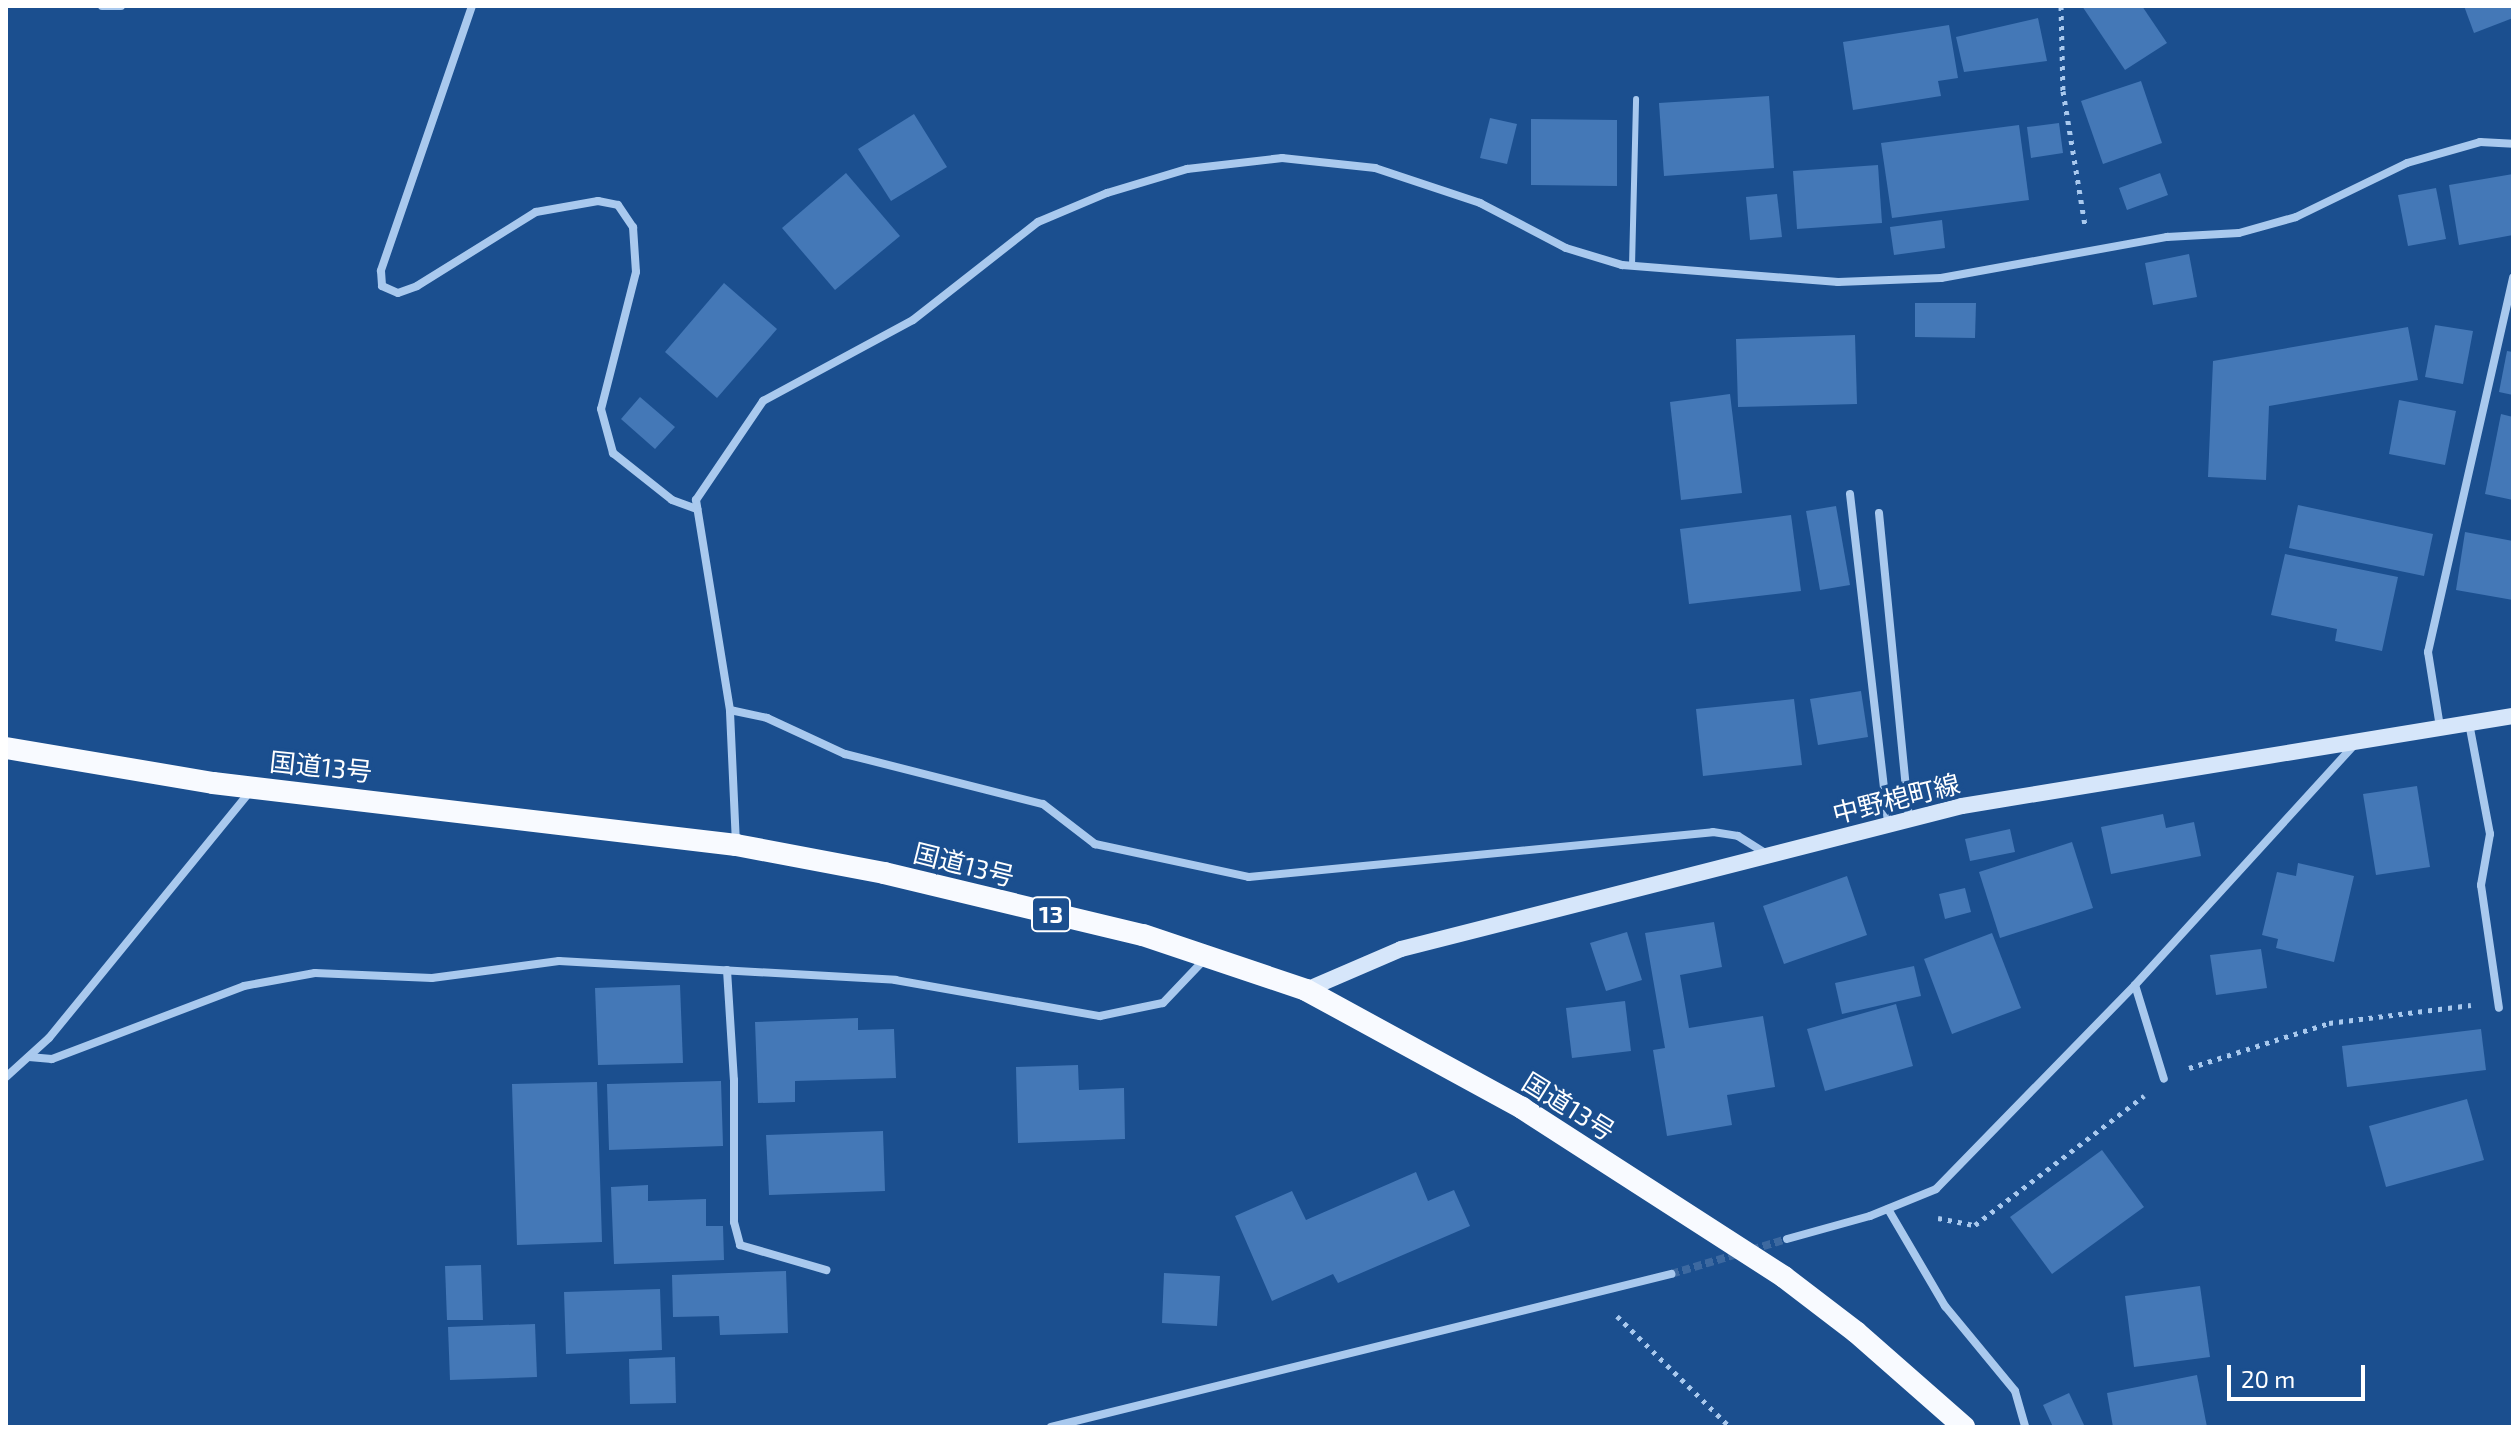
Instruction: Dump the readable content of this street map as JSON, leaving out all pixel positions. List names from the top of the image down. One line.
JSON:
{"streets":{"highway":["国道13号","13"],"main road":["中野梍町線"]},"crossings":[["国道13号","中野梍町線"]],"scale_bar":"20 m"}
